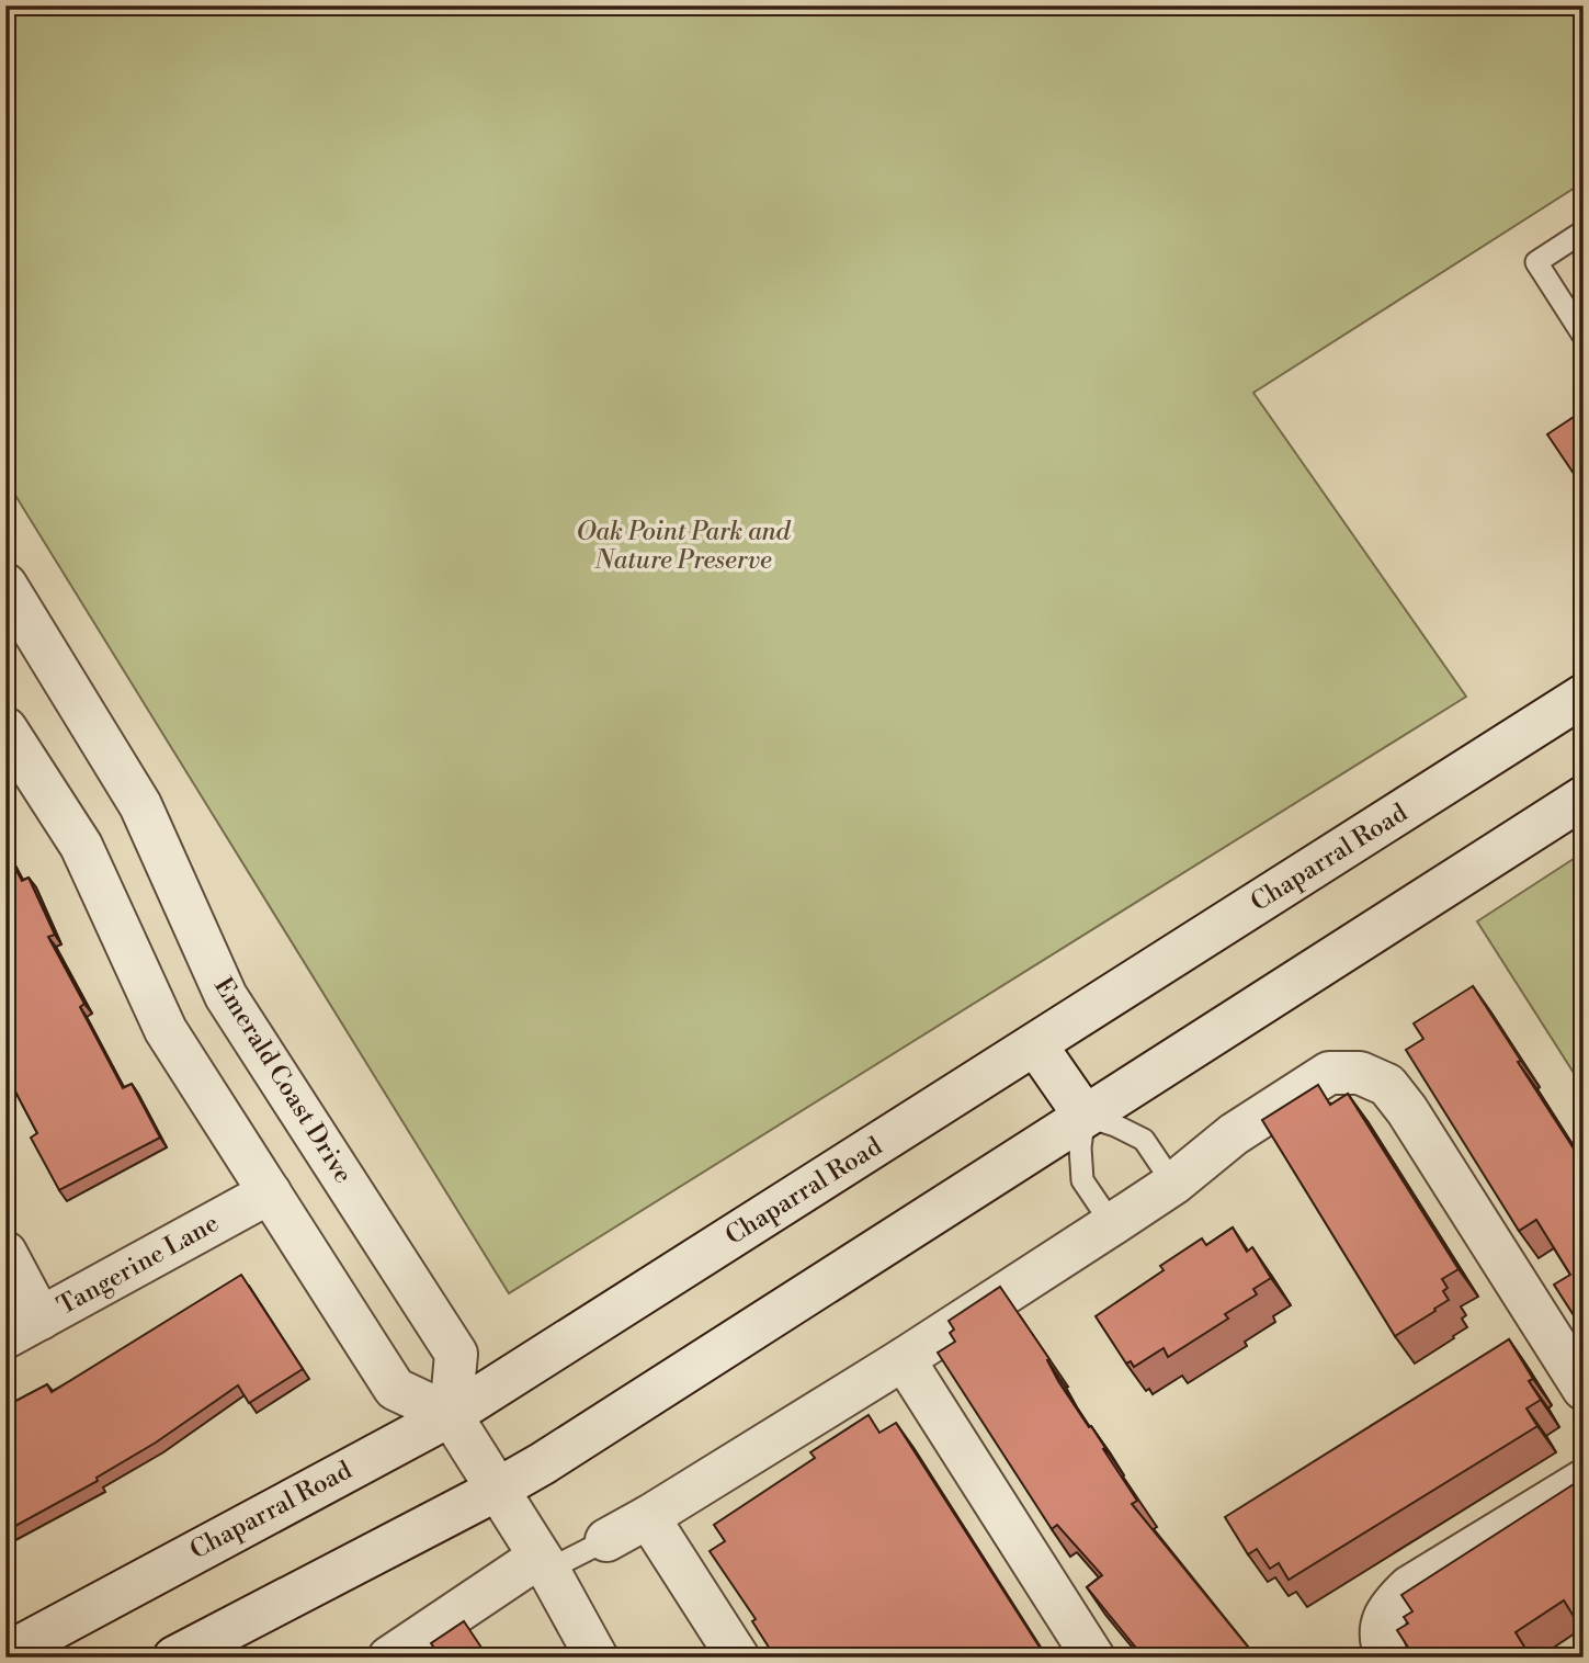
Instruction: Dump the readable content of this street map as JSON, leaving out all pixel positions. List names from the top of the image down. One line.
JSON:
{"streets":{"street":["Chaparral Road","Emerald Coast Drive","Tangerine Lane"]},"crossings":[["Chaparral Road","Emerald Coast Drive"]],"parks":["Oak Point Park and Nature Preserve"]}
